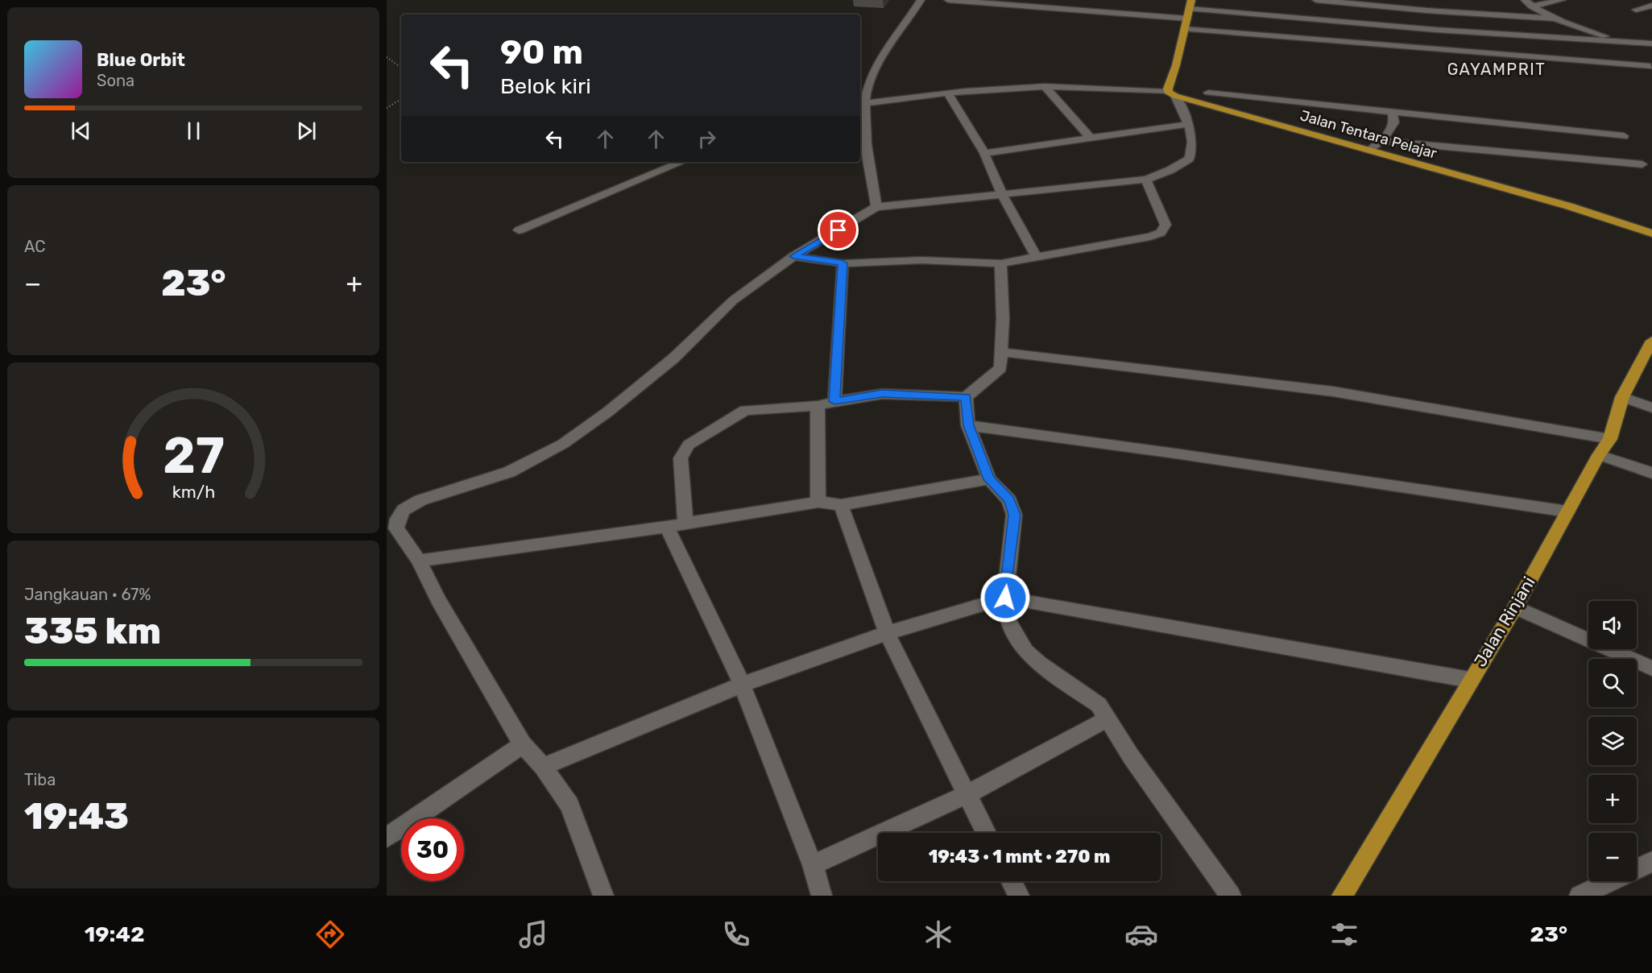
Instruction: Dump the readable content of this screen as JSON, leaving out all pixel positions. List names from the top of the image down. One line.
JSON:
{"streets":{"main road":["Jalan Tentara Pelajar","Jalan Rinjani"]},"districts":["GAYAMPRIT"],"page":{"turn":["90 m","Belok kiri"],"song":["Blue Orbit","Sona"],"tile":["AC",["Jangkauan · 67%","335 km"],["Tiba","19:43"]],"heat":["−","23°","+"],"map_buttons":["+","−"],"limit":"30","trip":"19:43 · 1 mnt · 270 m","tabs":["19:42","23°"],"gauge":["27","km/h"]}}
